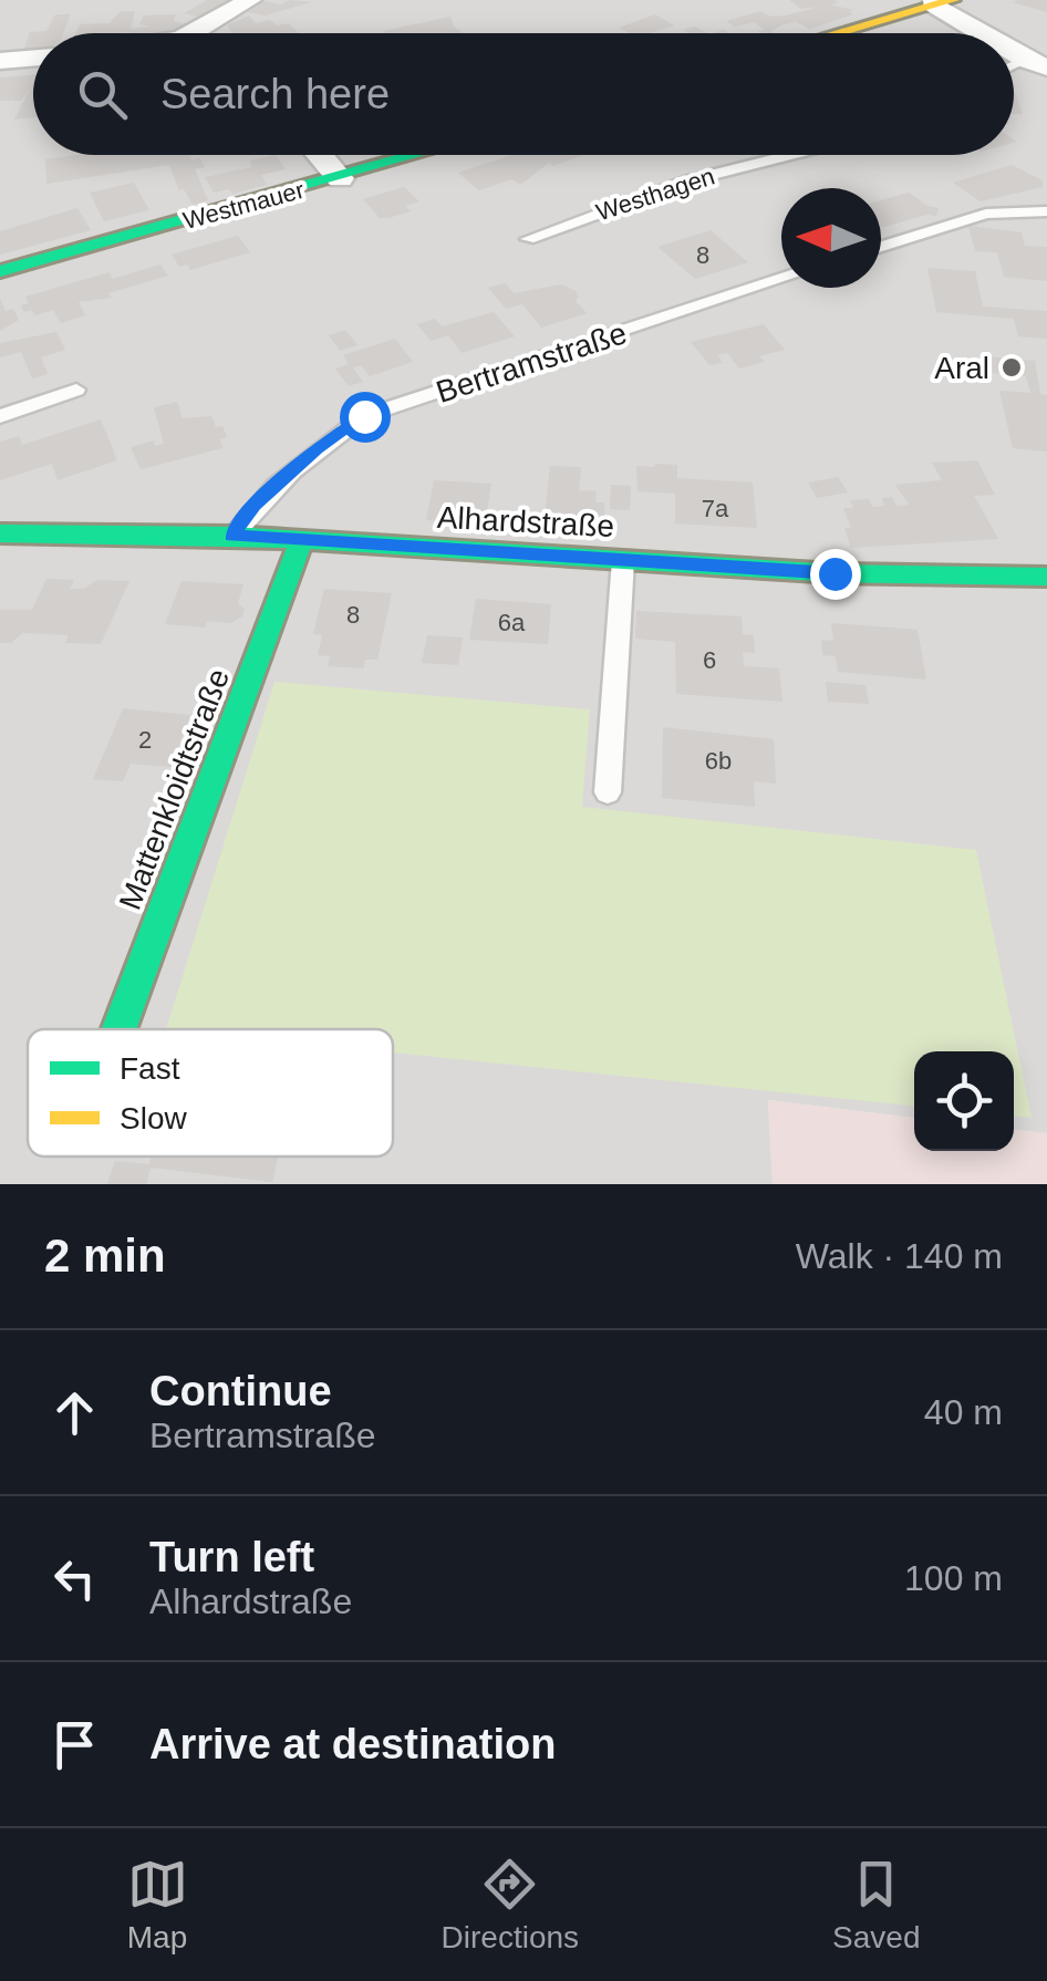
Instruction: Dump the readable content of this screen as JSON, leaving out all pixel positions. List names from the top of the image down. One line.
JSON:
{"streets":{"street":["Westmauer","Alhardstraße","Mattenkloidtstraße"],"lane":["Westhagen","Bertramstraße"]},"crossings":[["Bertramstraße","Alhardstraße"],["Alhardstraße","Mattenkloidtstraße"]],"places":["Aral"],"house_numbers":["8","7a","8","6a","6","2","6b"],"legend":["Fast","Slow"],"north":"left","page":{"search":"Search here","heading":["2 min","Walk · 140 m"],"list":[["Continue","Bertramstraße","40 m"],["Turn left","Alhardstraße","100 m"],"Arrive at destination"],"nav":["Map","Directions","Saved"]}}
